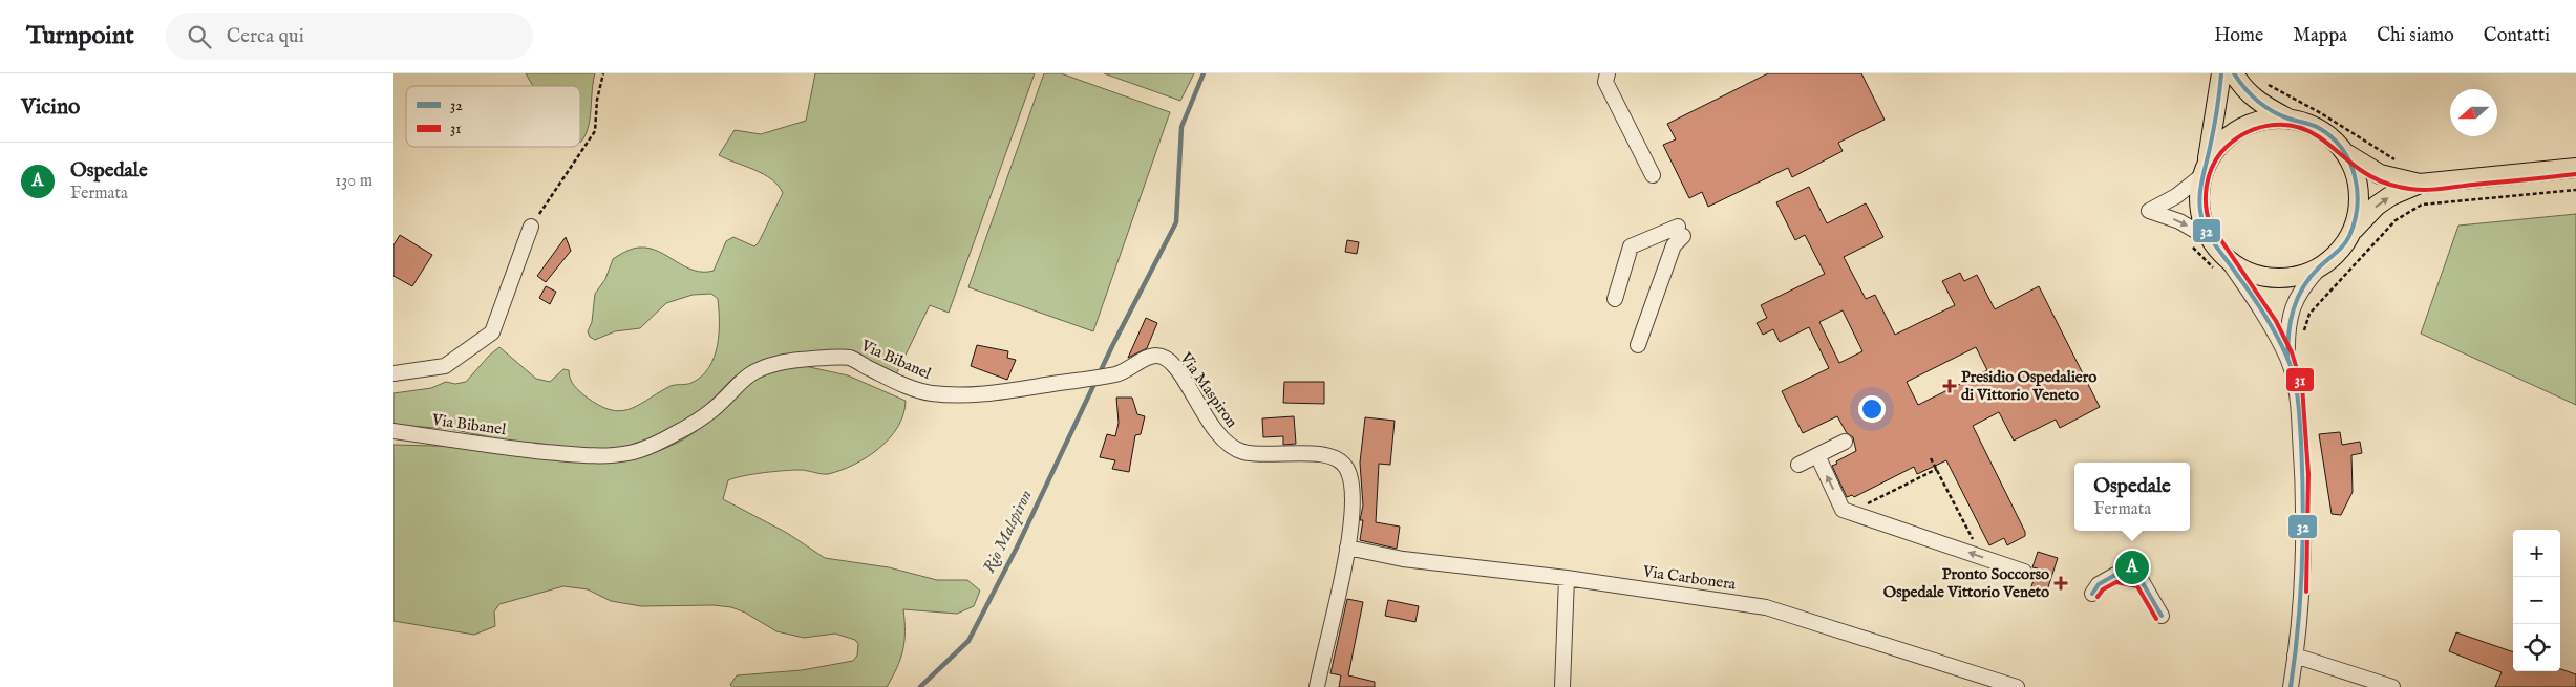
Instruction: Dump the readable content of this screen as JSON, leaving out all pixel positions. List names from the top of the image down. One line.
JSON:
{"streets":{"street":["Via Bibanel","Via Maspiron","Via Carbonera"]},"crossings":[["Via Bibanel","Via Maspiron"],["Via Maspiron","Via Carbonera"]],"water":["Rio Malspiron"],"places":{"health":["Presidio Ospedaliero di Vittorio Veneto","Pronto Soccorso Ospedale Vittorio Veneto"]},"lines":["transit line 32","transit line 31"],"legend":["32","31"],"north":"left","page":{"header":"Turnpoint","search":"Cerca qui","nav":["Home","Mappa","Chi siamo","Contatti"],"heading":"Vicino","list":[{"mark":"A","name":"Ospedale","note":"Fermata","value":"130 m"}],"popup":["Ospedale","Fermata"],"map_buttons":["+","−"],"pins":"A"}}
